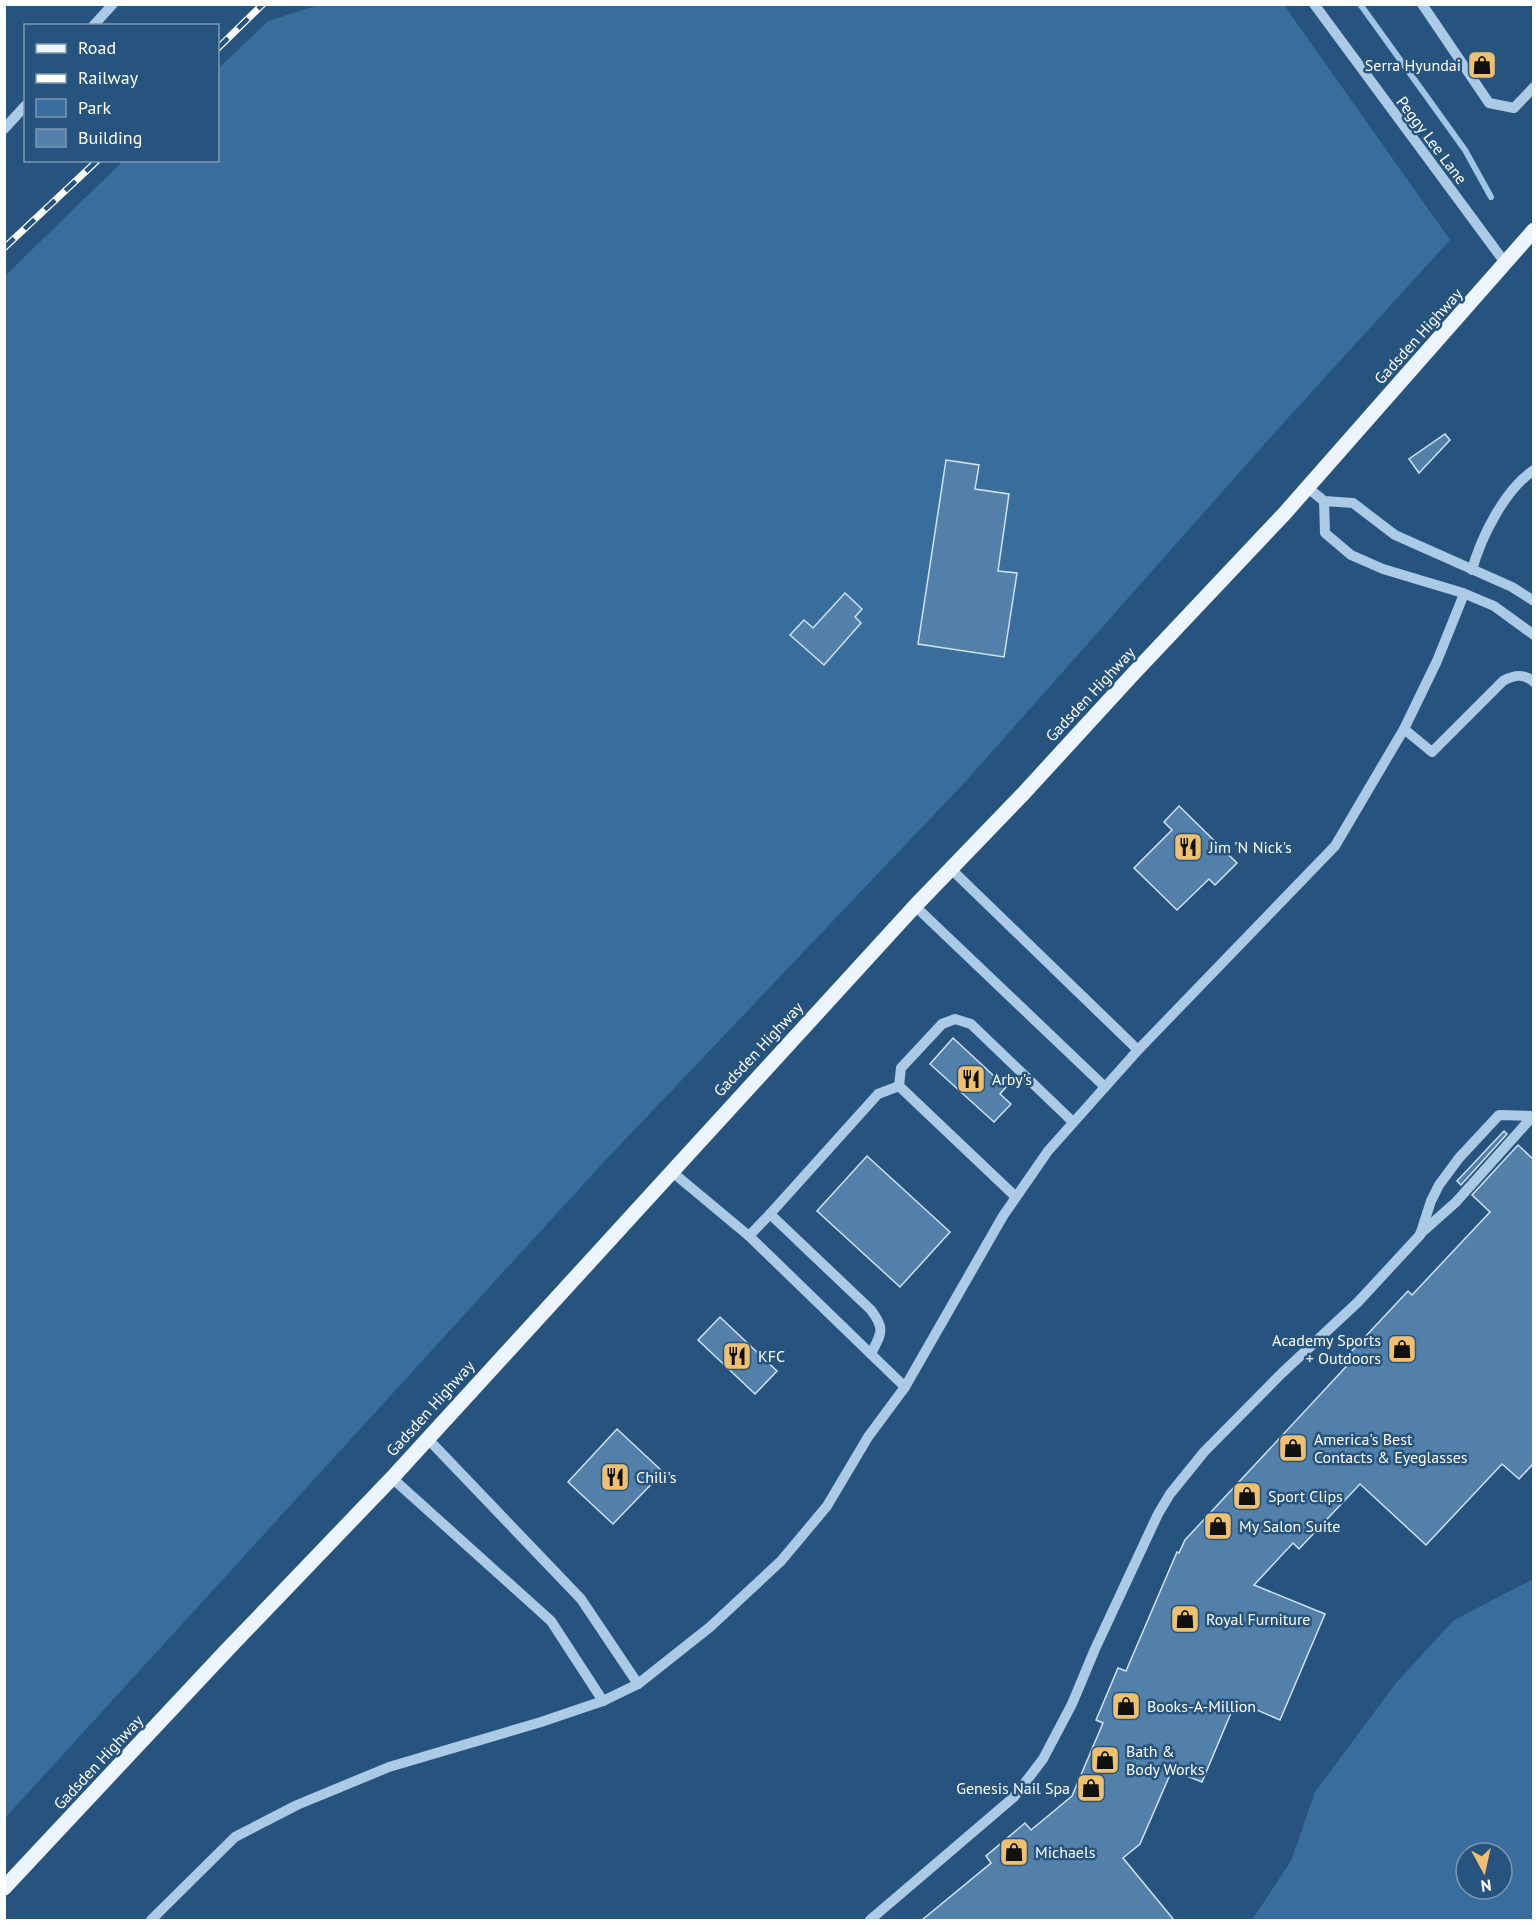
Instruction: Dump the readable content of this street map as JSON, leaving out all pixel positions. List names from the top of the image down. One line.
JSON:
{"streets":{"main road":["Gadsden Highway"],"street":["Peggy Lee Lane"]},"crossings":[["Peggy Lee Lane","Gadsden Highway"]],"places":{"shop":["Serra Hyundai","Academy Sports + Outdoors","America's Best Contacts & Eyeglasses","Sport Clips","My Salon Suite","Royal Furniture","Books-A-Million","Bath & Body Works","Genesis Nail Spa","Michaels"],"restaurant":["Jim 'N Nick's","Arby's","KFC","Chili's"]},"legend":["Road","Railway","Park","Building"],"north":"bottom"}
